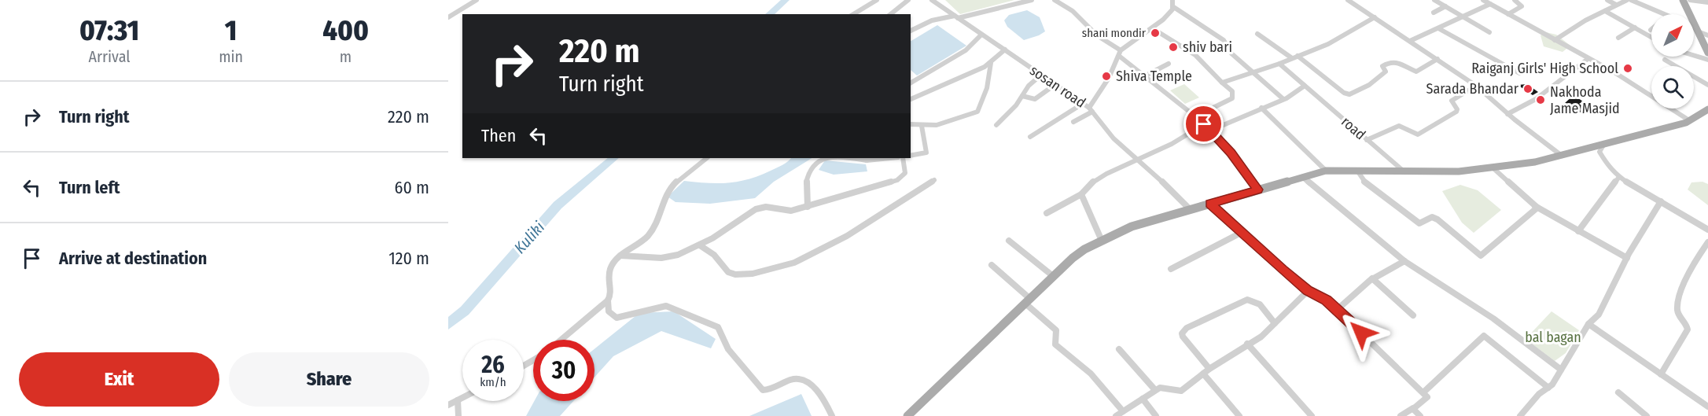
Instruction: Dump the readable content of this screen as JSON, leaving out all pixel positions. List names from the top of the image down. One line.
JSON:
{"streets":{"street":["sosan road","road"]},"water":["Kuliki"],"parks":["bal bagan"],"places":["shani mondir","shiv bari","Raiganj Girls' High School","Shiva Temple","Sarada Bhandar","Nakhoda Jame Masjid"],"north":"top right","page":{"eta":["07:31","Arrival","1","min","400","m"],"turn":["220 m","Turn right"],"list":[{"name":"Turn right","value":"220 m"},{"name":"Turn left","value":"60 m"},{"name":"Arrive at destination","value":"120 m"}],"then":"Then","speed":"26 km/h","limit":"30","buttons":["Exit","Share"]}}
